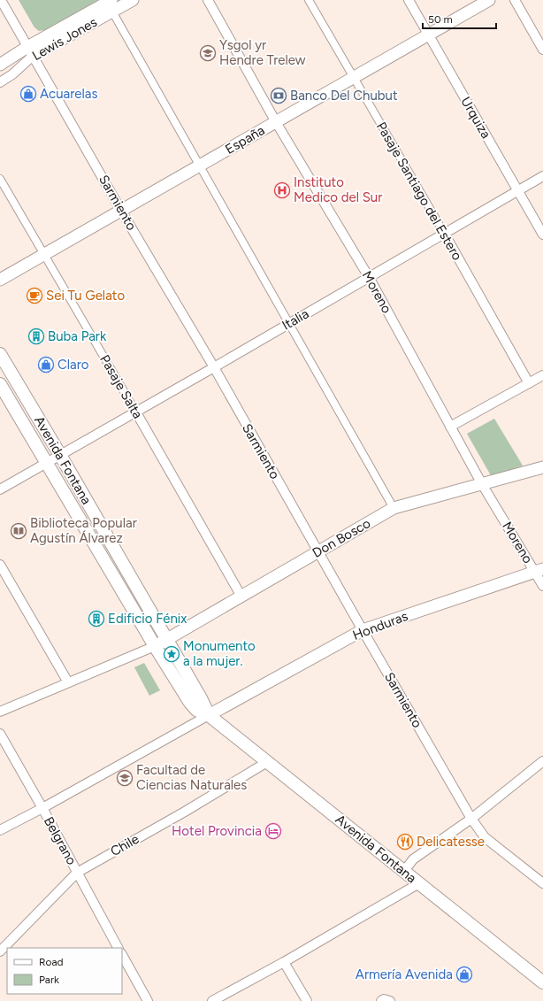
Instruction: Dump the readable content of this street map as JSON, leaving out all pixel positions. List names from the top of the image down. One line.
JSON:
{"streets":{"main road":["Avenida Fontana"],"street":["Lewis Jones","Urquiza","España","Pasaje Santiago del Estero","Sarmiento","Moreno","Italia","Pasaje Salta","Don Bosco","Honduras","Belgrano","Chile"]},"crossings":[["Lewis Jones","Sarmiento"],["Urquiza","España"],["Urquiza","Italia"],["España","Pasaje Santiago del Estero"],["España","Sarmiento"],["España","Moreno"],["España","Pasaje Salta"],["Pasaje Santiago del Estero","Italia"],["Sarmiento","Italia"],["Sarmiento","Don Bosco"],["Sarmiento","Honduras"],["Moreno","Italia"],["Moreno","Don Bosco"],["Moreno","Honduras"],["Italia","Pasaje Salta"],["Italia","Avenida Fontana"],["Pasaje Salta","Don Bosco"],["Avenida Fontana","Don Bosco"],["Avenida Fontana","Honduras"],["Avenida Fontana","Chile"],["Belgrano","Chile"]],"places":{"school or university":["Ysgol yr Hendre Trelew","Facultad de Ciencias Naturales"],"shop":["Acuarelas","Claro","Armería Avenida"],"bank":["Banco Del Chubut"],"hospital":["Instituto Medico del Sur"],"cafe":["Sei Tu Gelato"],"building":["Buba Park","Edificio Fénix"],"library":["Biblioteca Popular Agustín Álvarez"],"place":["Monumento a la mujer."],"hotel":["Hotel Provincia"],"restaurant":["Delicatesse"]},"legend":["Road","Park"],"scale_bar":"50 m"}
